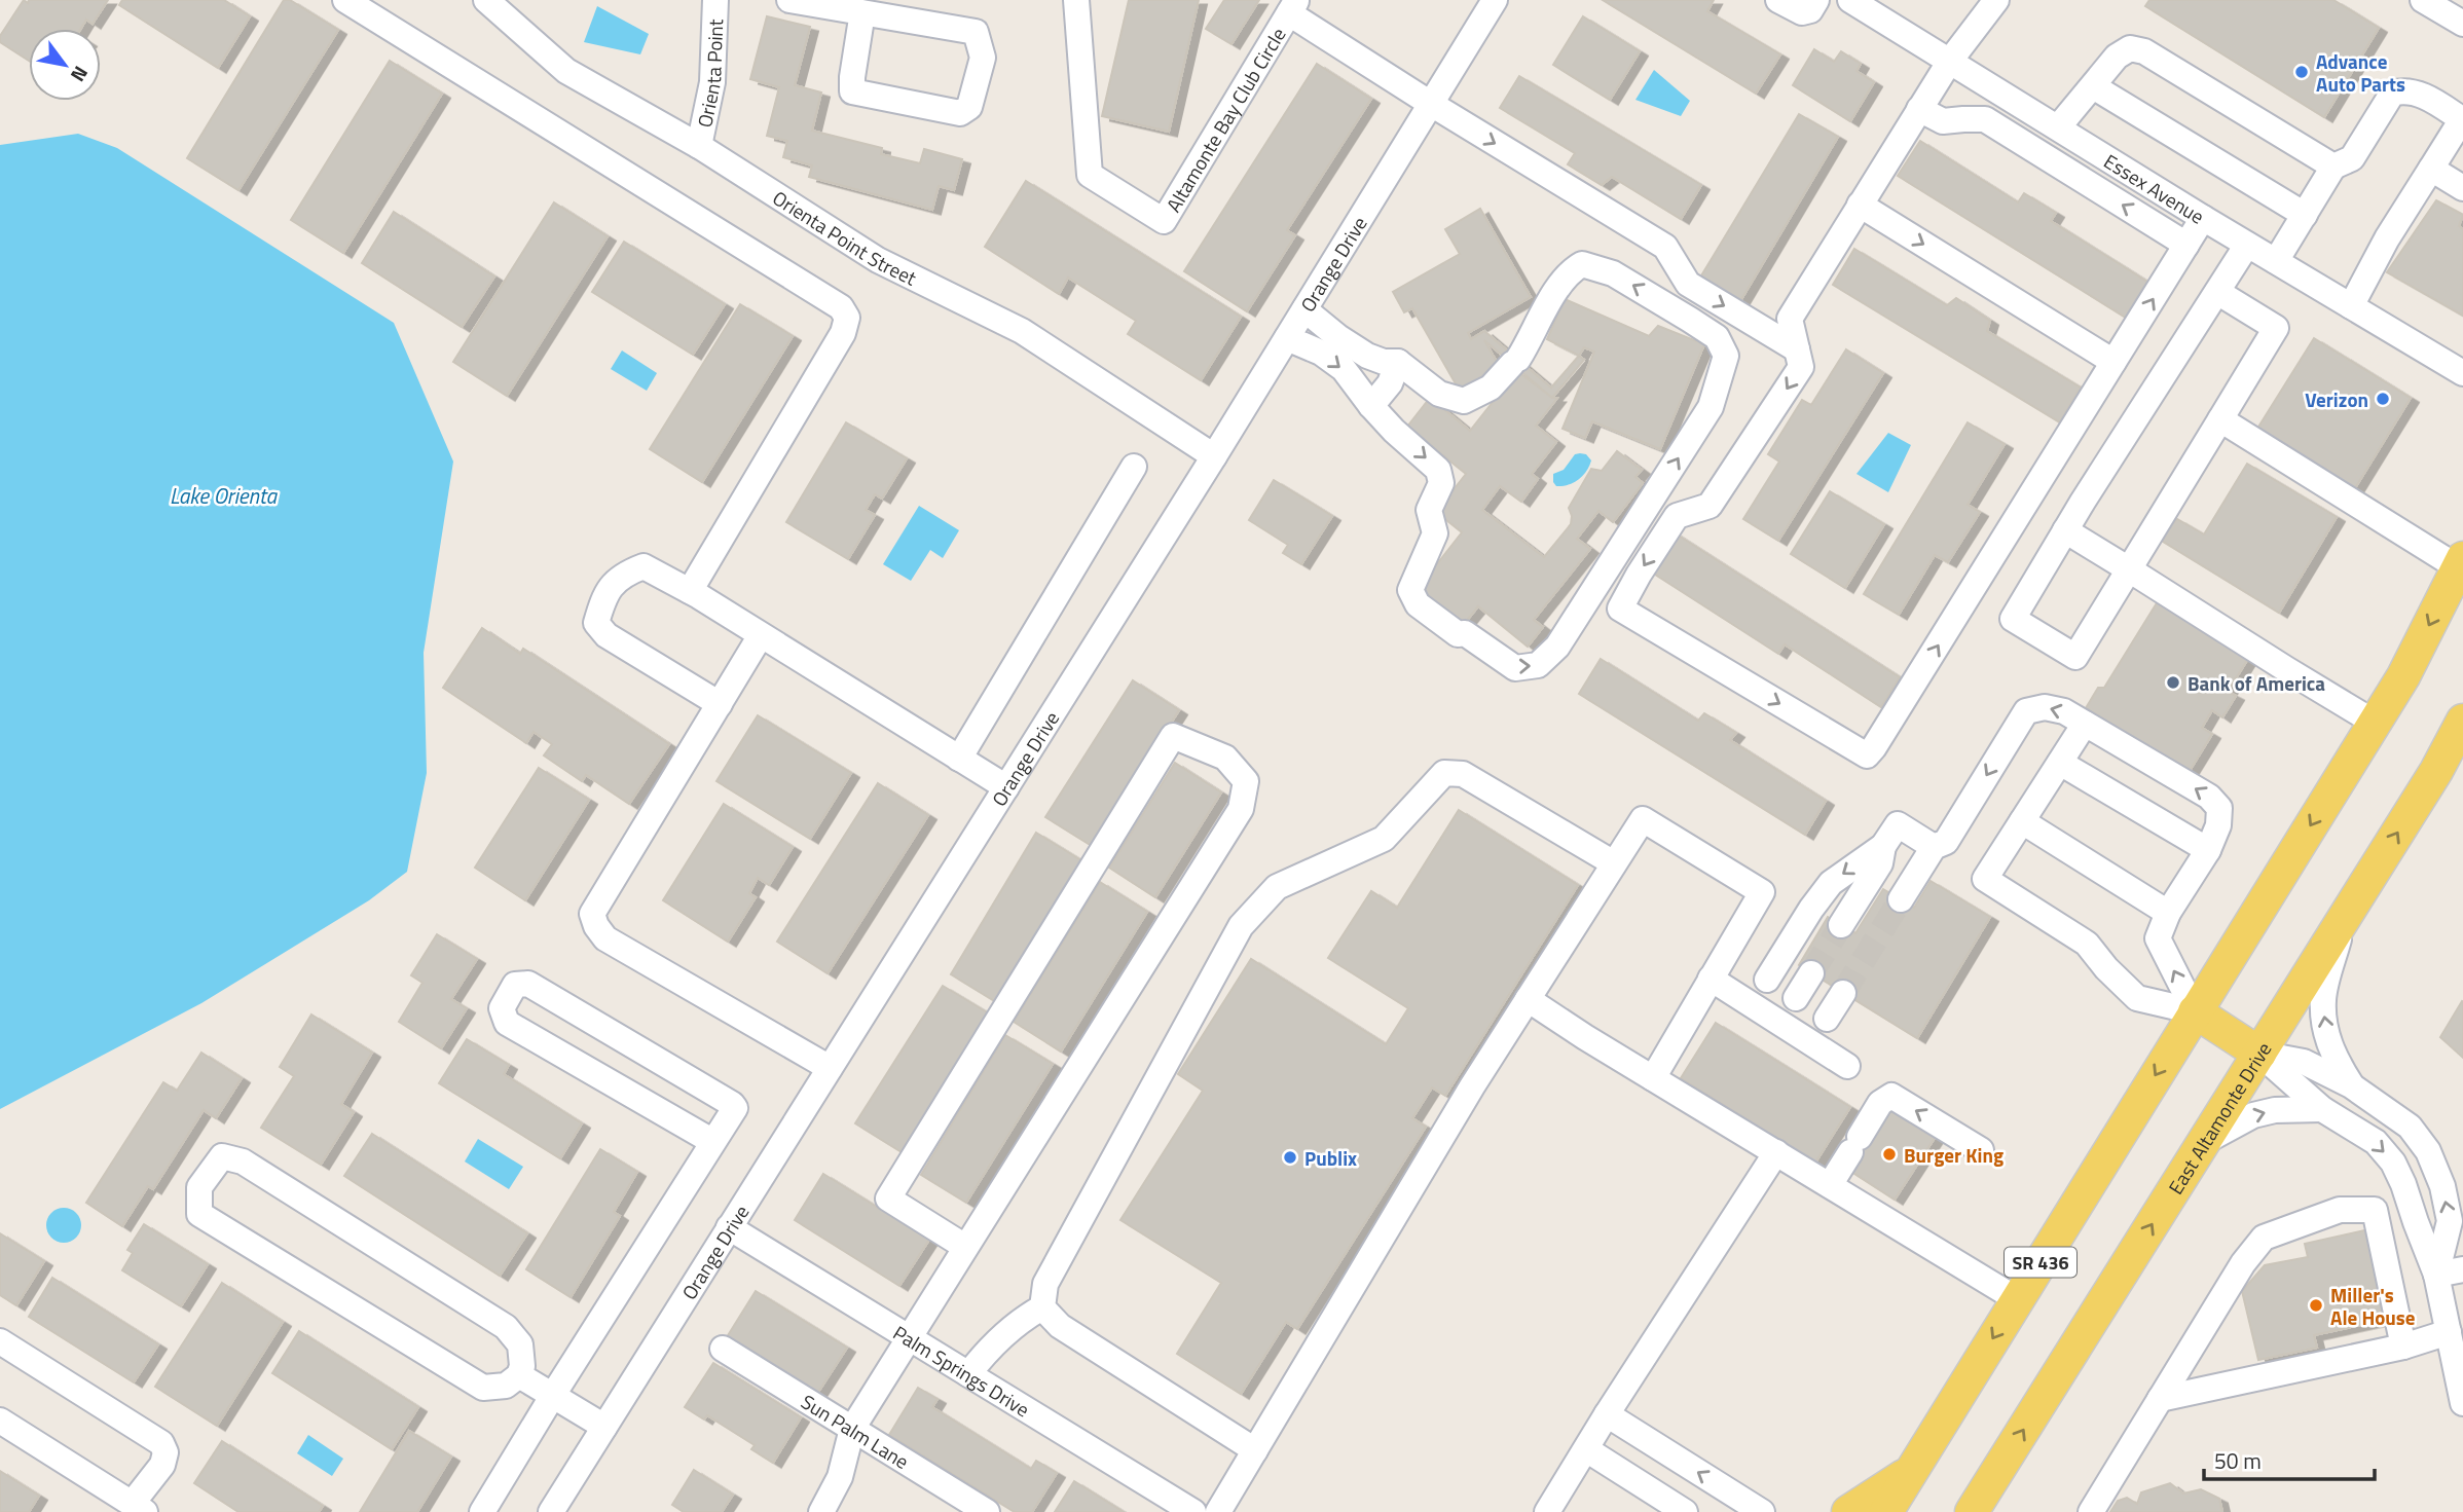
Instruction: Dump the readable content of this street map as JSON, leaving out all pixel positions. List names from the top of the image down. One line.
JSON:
{"streets":{"main road":["East Altamonte Drive","SR 436"],"street":["Orienta Point","Altamonte Bay Club Circle","Essex Avenue","Orienta Point Street","Orange Drive","Palm Springs Drive","Sun Palm Lane"]},"crossings":[["Orienta Point","Orienta Point Street"],["Altamonte Bay Club Circle","Orange Drive"],["Orienta Point Street","Orange Drive"],["Orange Drive","Palm Springs Drive"]],"one_way":["Altamonte Bay Club Circle"],"water":["Lake Orienta"],"places":["Advance Auto Parts","Verizon","Bank of America","Burger King","Publix","Miller's Ale House"],"scale_bar":"50 m","north":"bottom right"}
